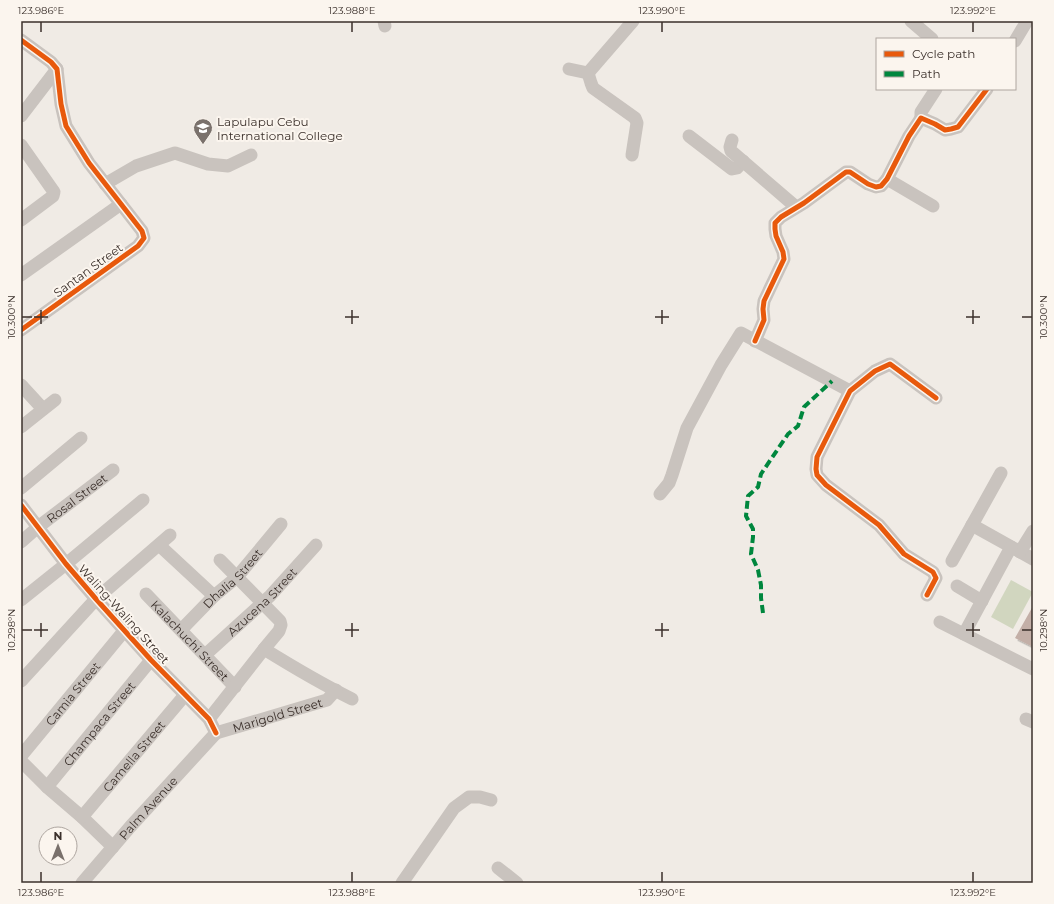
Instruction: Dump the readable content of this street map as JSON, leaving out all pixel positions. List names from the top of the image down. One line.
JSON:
{"streets":{"street":["Santan Street","Rosal Street","Dhalia Street","Azucena Street","Waling-Waling Street","Kalachuchi Street","Camia Street","Marigold Street","Champaca Street","Camella Street","Palm Avenue"]},"crossings":[["Rosal Street","Waling-Waling Street"],["Dhalia Street","Kalachuchi Street"],["Azucena Street","Kalachuchi Street"],["Waling-Waling Street","Camia Street"],["Waling-Waling Street","Marigold Street"],["Waling-Waling Street","Champaca Street"],["Waling-Waling Street","Camella Street"],["Waling-Waling Street","Palm Avenue"],["Marigold Street","Palm Avenue"]],"places":{"school or university":["Lapulapu Cebu International College"]},"legend":["Cycle path","Path"],"north":"top","coordinates":["123.986°E","123.988°E","123.990°E","123.992°E","10.300°N","10.298°N"]}
